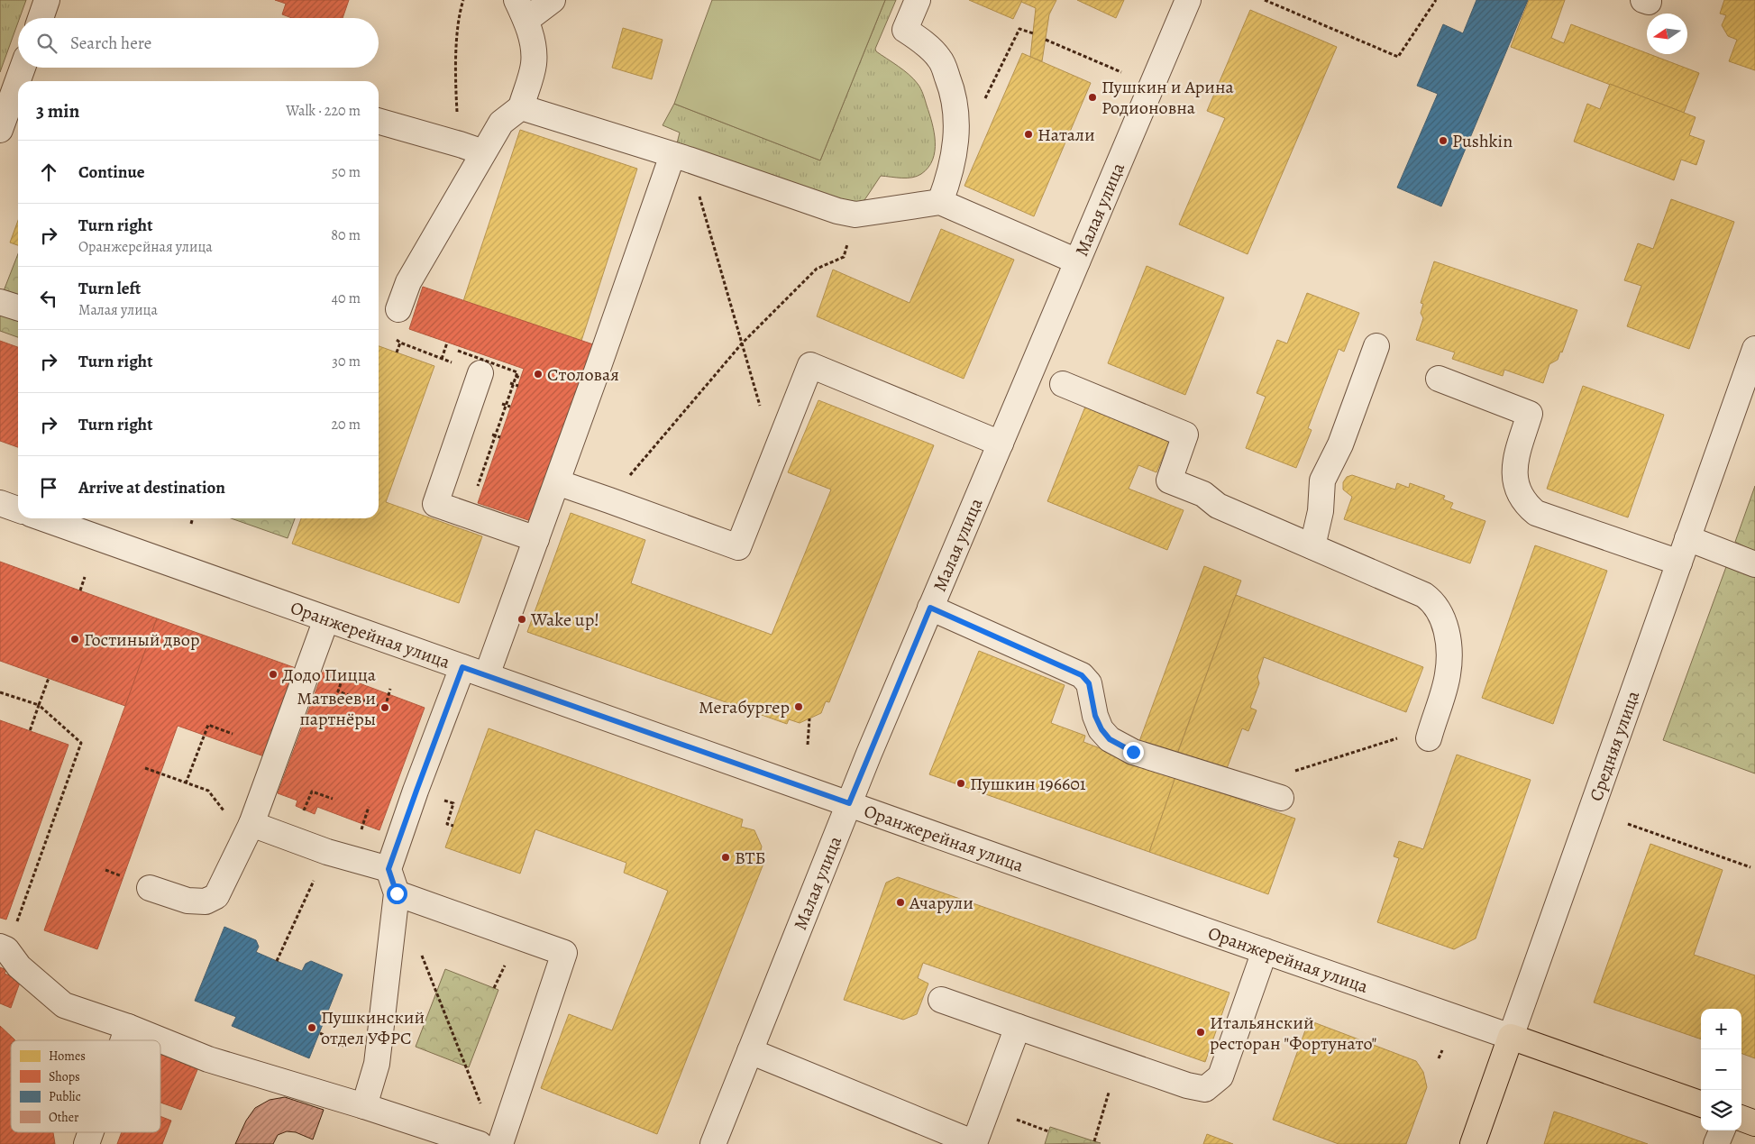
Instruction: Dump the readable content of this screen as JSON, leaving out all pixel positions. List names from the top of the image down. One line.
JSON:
{"streets":{"main road":["Оранжерейная улица","Средняя улица"],"street":["Малая улица"]},"crossings":[["Малая улица","Оранжерейная улица"],["Оранжерейная улица","Средняя улица"]],"places":["Пушкин и Арина Родионовна","Натали","Pushkin","Столовая","Wake up!","Гостиный двор","Додо Пицца","Мегабургер","Матвеев и партнёры","Пушкин 196601","ВТБ","Ачарули","Пушкинский отдел УФРС","Итальянский ресторан \"Фортунато\""],"legend":["Homes","Shops","Public","Other"],"north":"left","page":{"search":"Search here","heading":["3 min","Walk · 220 m"],"list":[["Continue","50 m"],["Turn right","Оранжерейная улица","80 m"],["Turn left","Малая улица","40 m"],["Turn right","30 m"],["Turn right","20 m"],"Arrive at destination"],"map_buttons":["+","−"]}}
